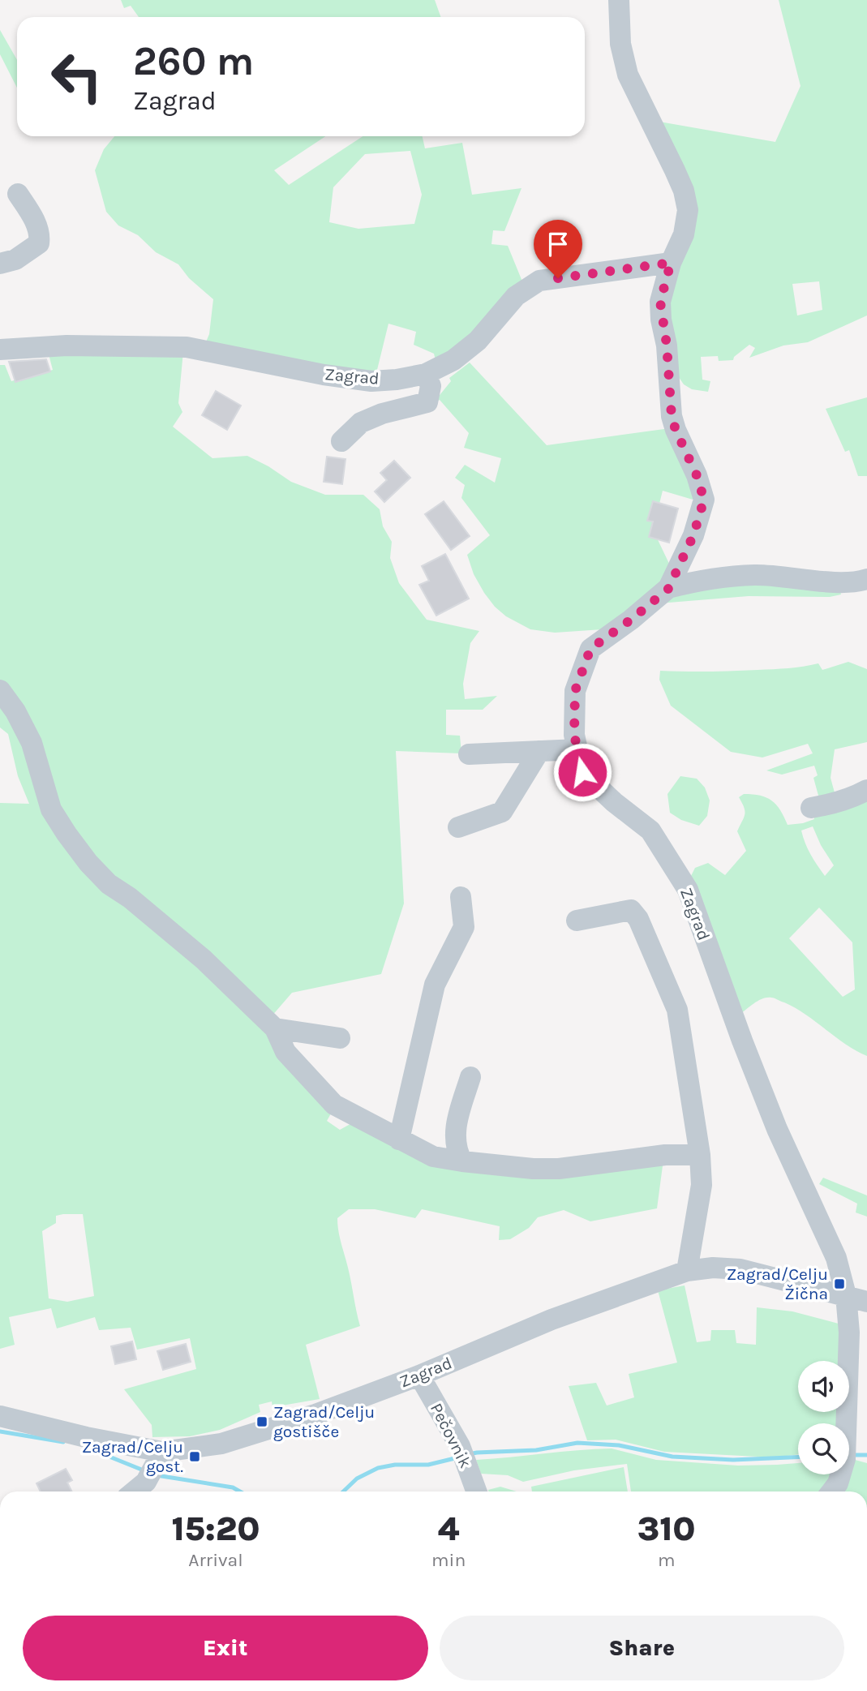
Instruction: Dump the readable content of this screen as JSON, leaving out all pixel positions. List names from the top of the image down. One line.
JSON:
{"streets":{"street":["Zagrad","Pečovnik"]},"crossings":[["Zagrad","Pečovnik"]],"places":{"transit":["Zagrad/Celju Žična","Zagrad/Celju gostišče","Zagrad/Celju gost."]},"page":{"turn":["260 m","Zagrad"],"eta":["15:20","Arrival","4","min","310","m"],"buttons":["Exit","Share"]}}
